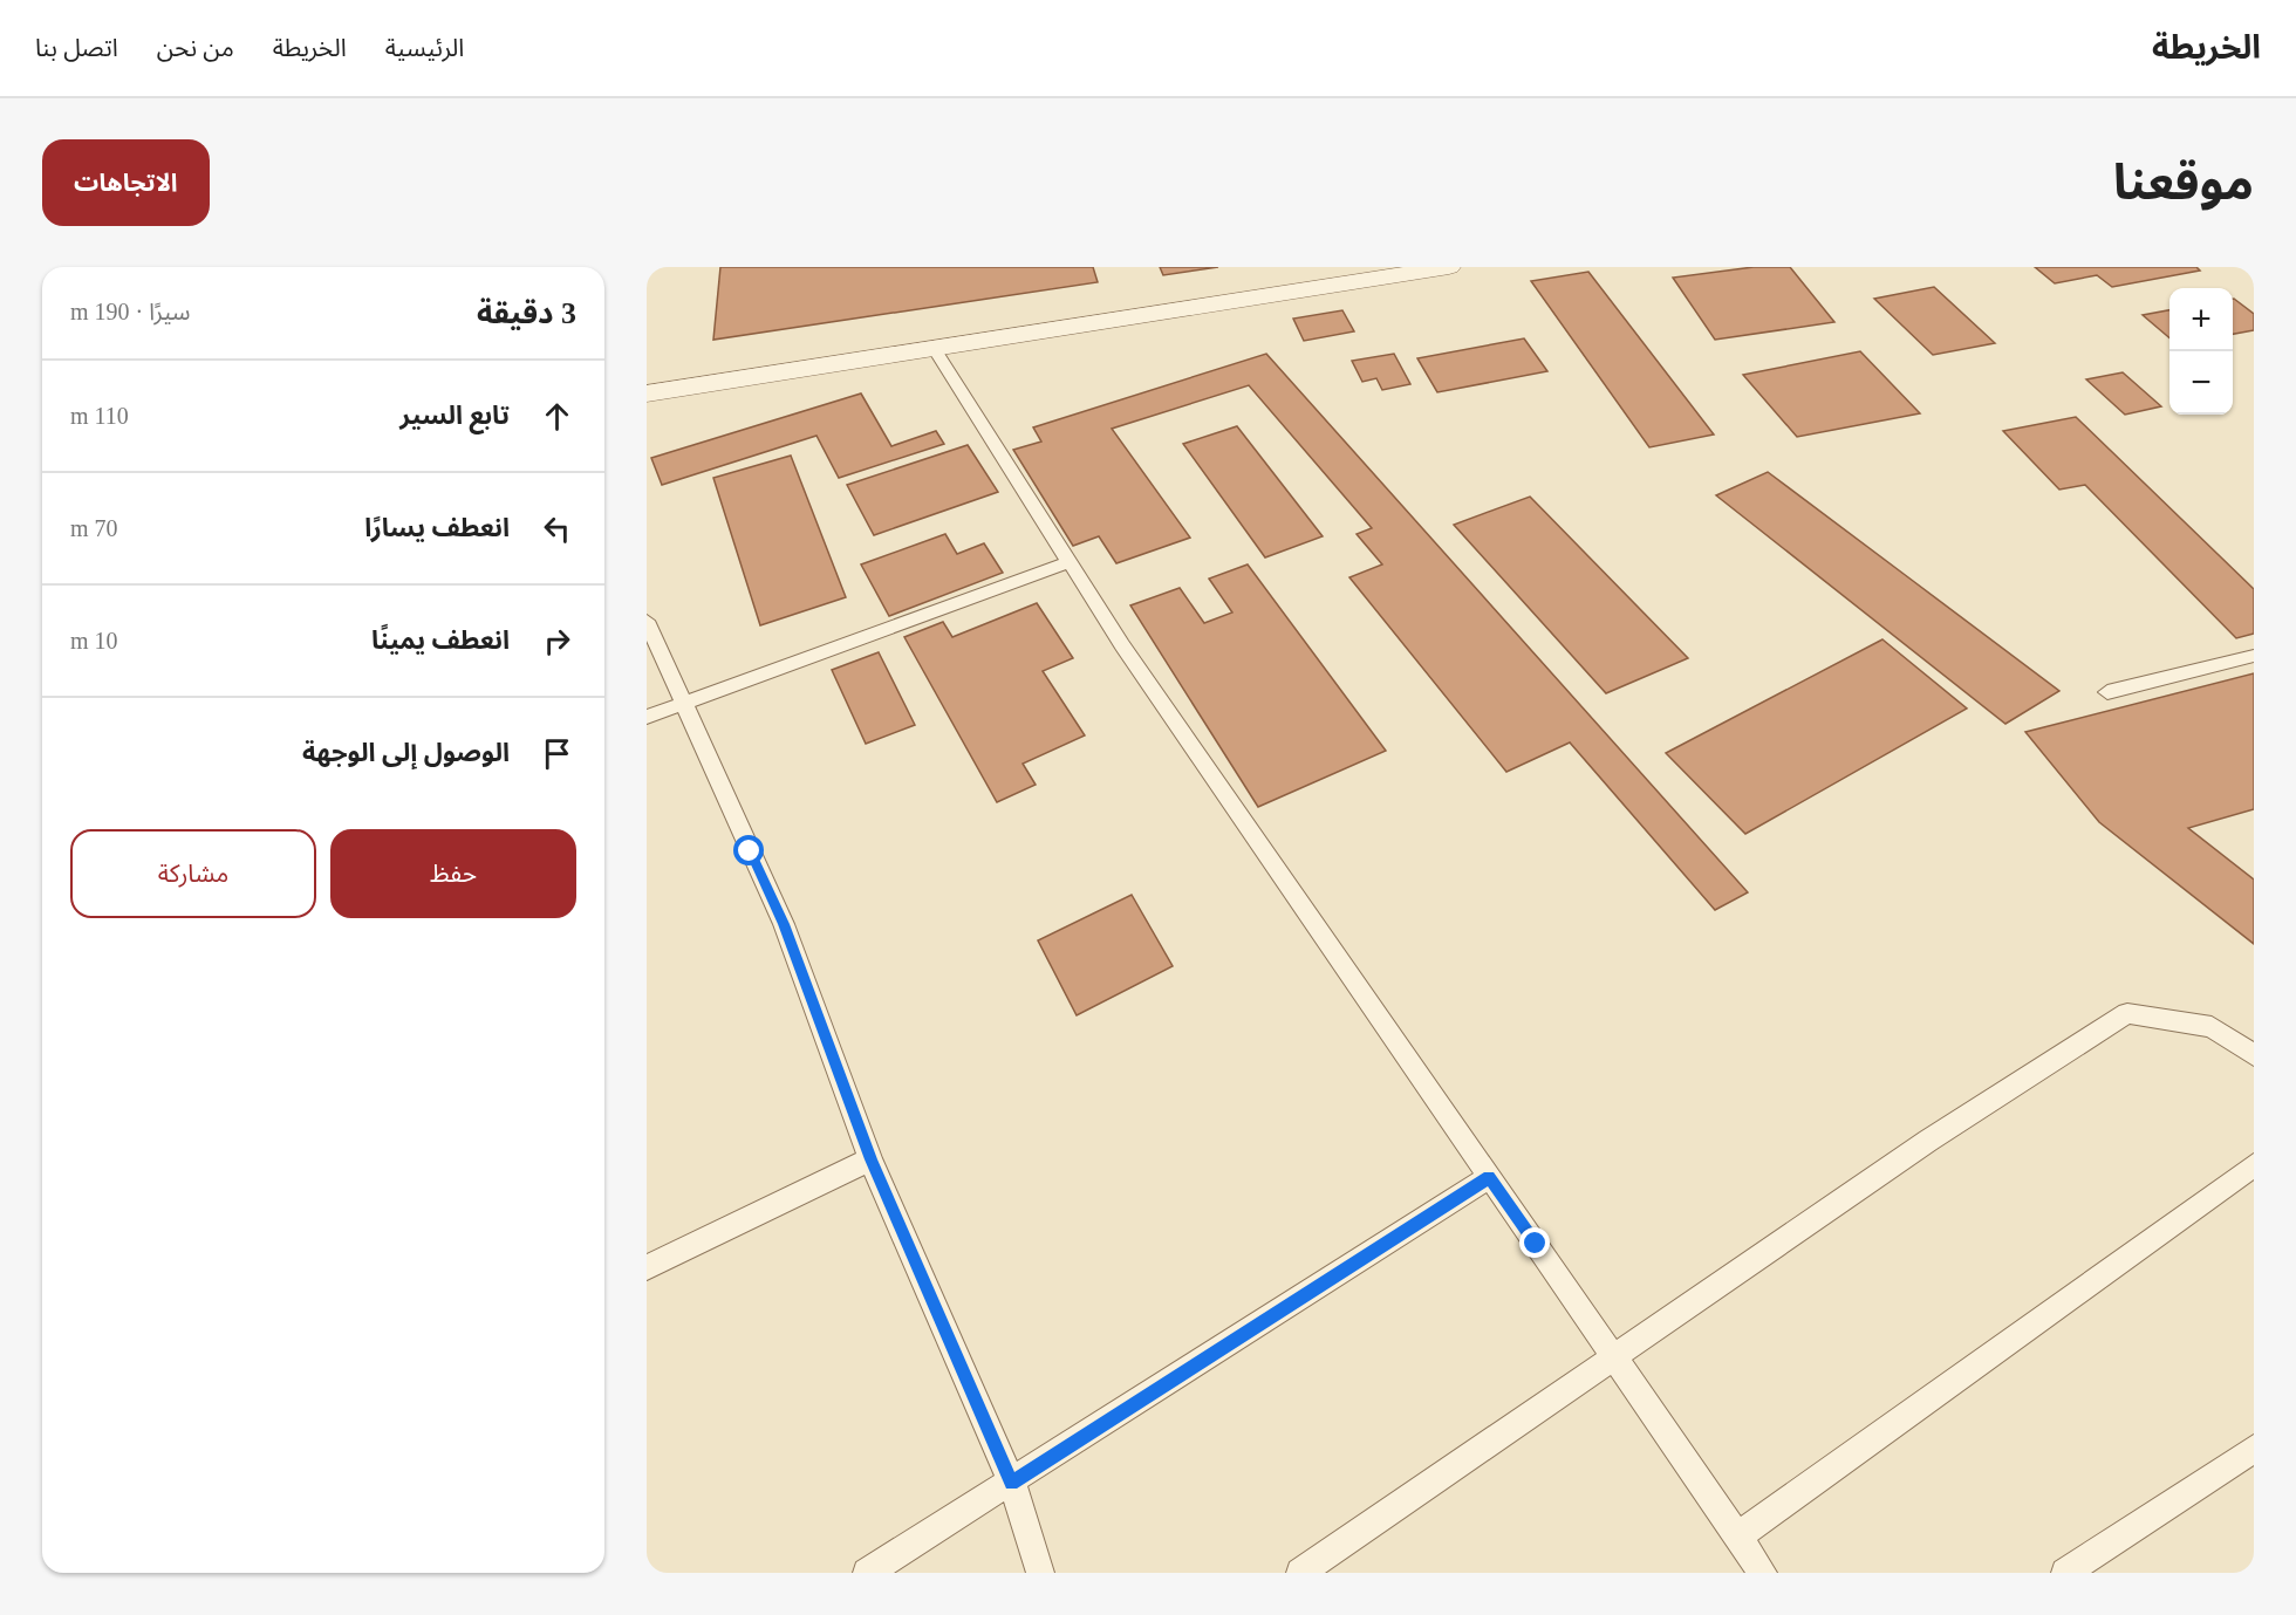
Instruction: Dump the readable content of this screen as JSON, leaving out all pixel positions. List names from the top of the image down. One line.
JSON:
{"page":{"header":"الخريطة","nav":["الرئيسية","الخريطة","من نحن","اتصل بنا"],"title":"موقعنا","buttons":["الاتجاهات",["حفظ","مشاركة"]],"heading":["3 دقيقة","سيرًا · 190 m"],"map_buttons":["+","−"],"list":[["تابع السير","110 m"],["انعطف يسارًا","70 m"],["انعطف يمينًا","10 m"],"الوصول إلى الوجهة"]}}
